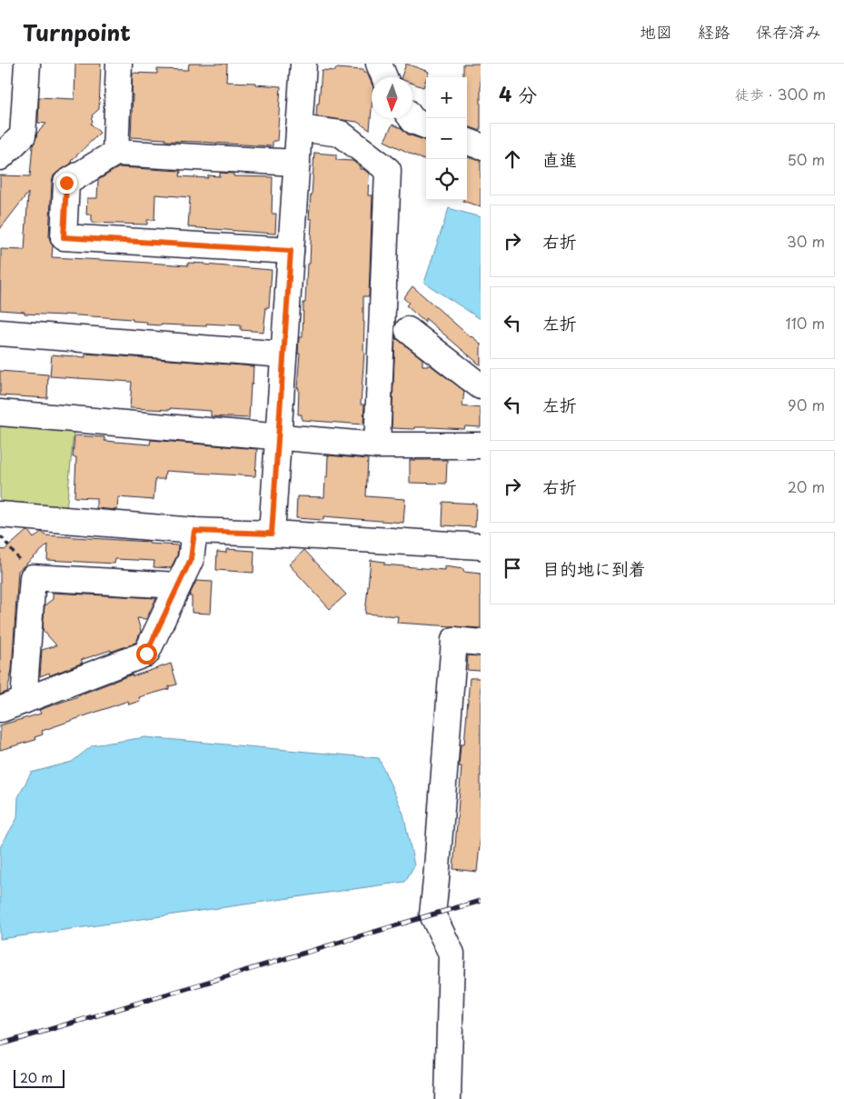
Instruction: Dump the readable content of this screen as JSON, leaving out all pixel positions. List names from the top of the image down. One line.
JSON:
{"scale_bar":"20 m","north":"bottom","page":{"header":"Turnpoint","nav":["地図","経路","保存済み"],"heading":["4 分","徒歩 · 300 m"],"map_buttons":["+","−"],"list":[["直進","50 m"],["右折","30 m"],["左折","110 m"],["左折","90 m"],["右折","20 m"],"目的地に到着"],"scale":"20 m"}}
